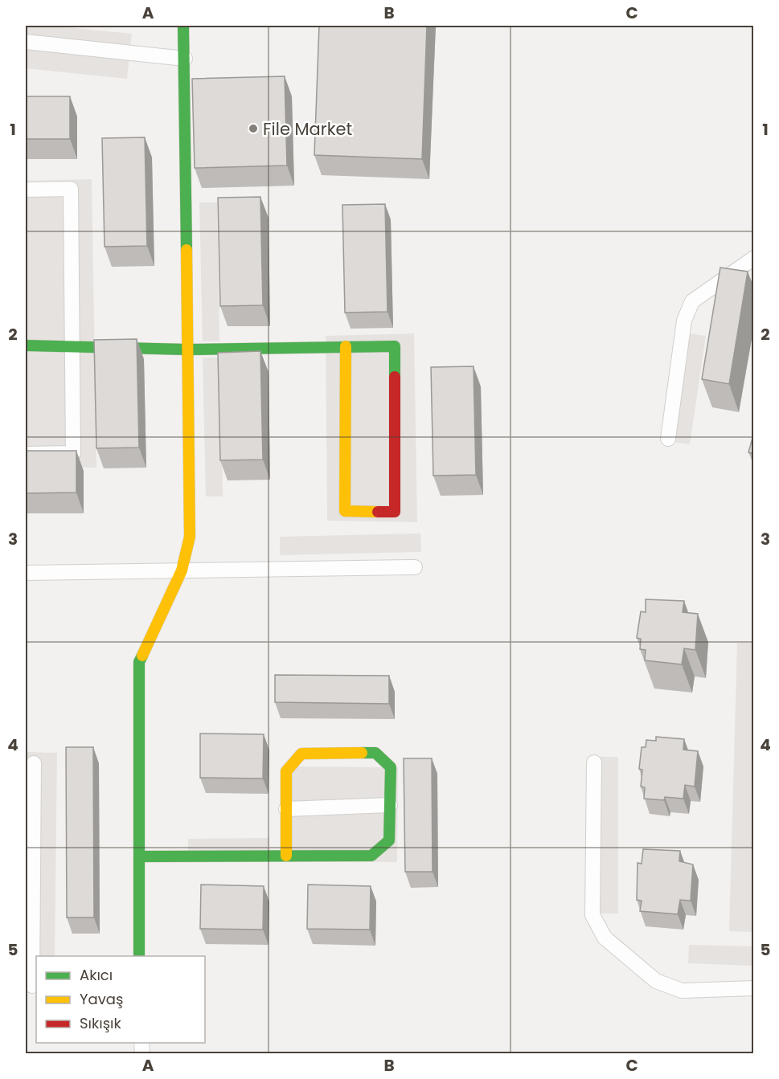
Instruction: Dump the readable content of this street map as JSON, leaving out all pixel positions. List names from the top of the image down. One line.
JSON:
{"places":["File Market"],"legend":["Akıcı","Yavaş","Sıkışık"],"grid":{"columns":["A","B","C"],"rows":["1","2","3","4","5"]}}
